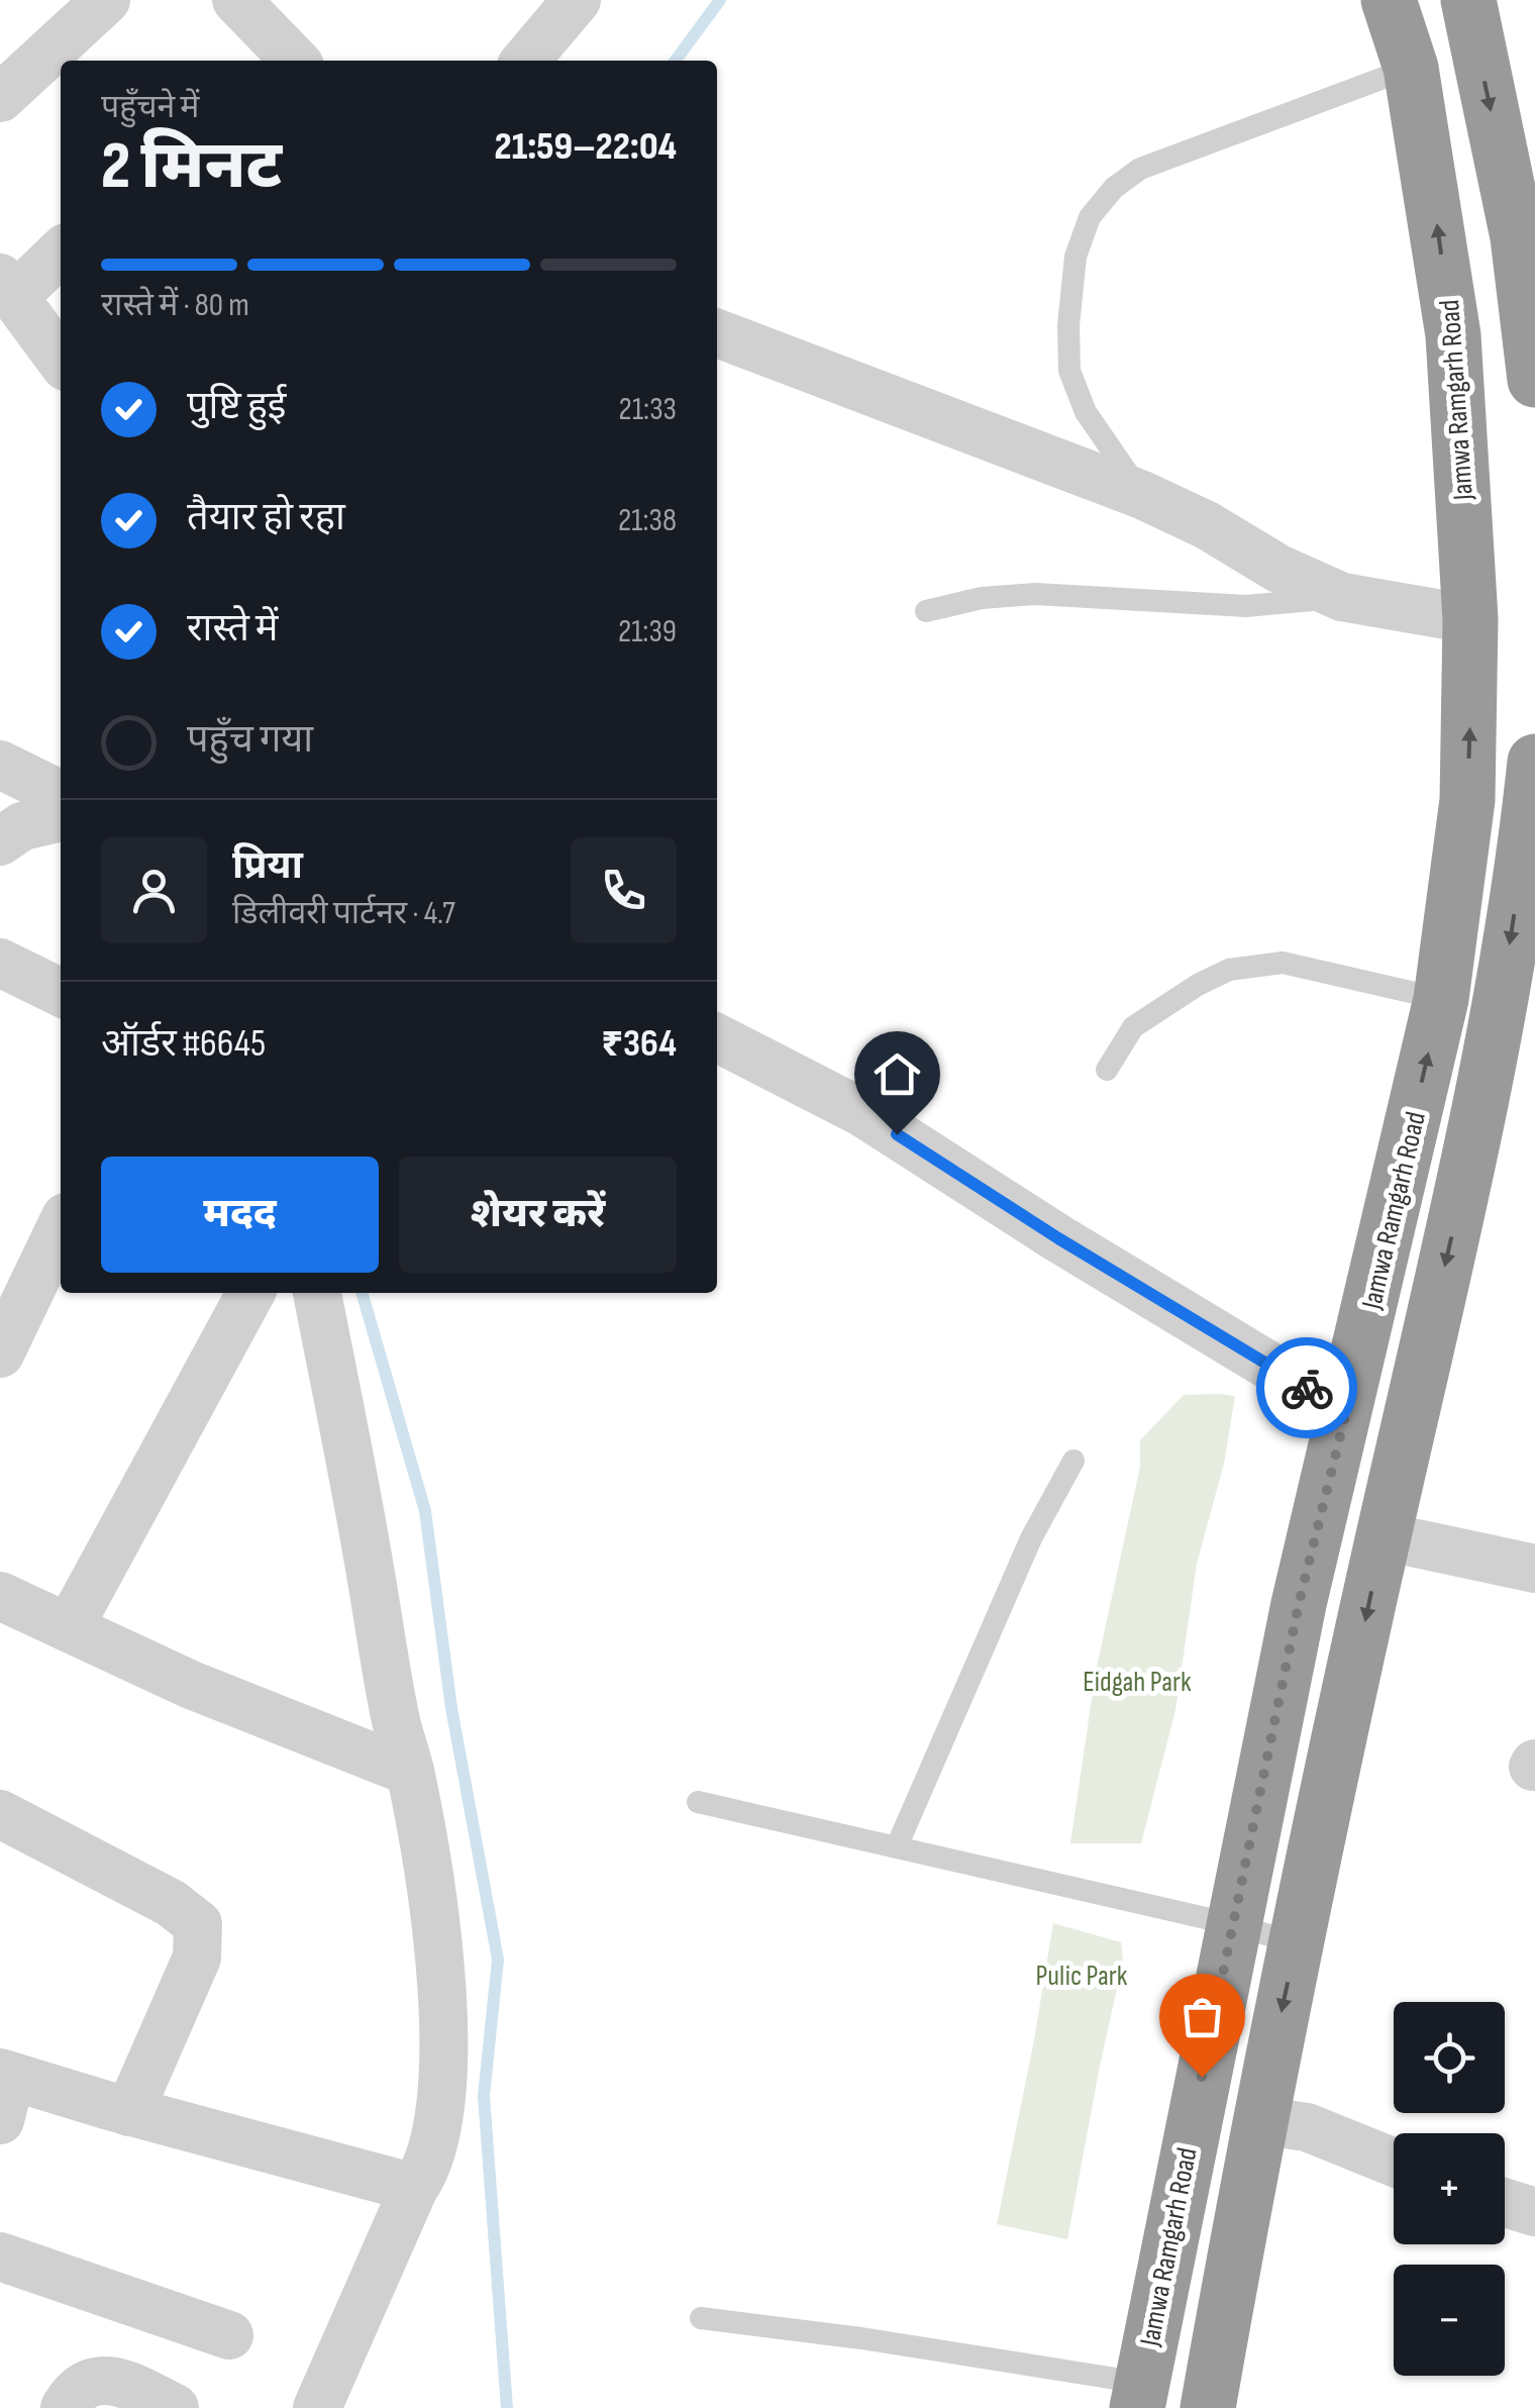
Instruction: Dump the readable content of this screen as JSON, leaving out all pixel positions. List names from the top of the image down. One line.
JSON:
{"streets":{"highway":["Jamwa Ramgarh Road"]},"parks":["Eidgah Park","Pulic Park"],"page":{"heading":["2 मिनट","पहुँचने में","21:59–22:04"],"panel":["प्रिया","डिलीवरी पार्टनर · 4.7","ऑर्डर #6645","₹364"],"bar":"रास्ते में · 80 m","list":[["पुष्टि हुई","21:33"],["तैयार हो रहा","21:38"],["रास्ते में","21:39"],"पहुँच गया"],"buttons":["मदद","शेयर करें"],"map_buttons":["+","−"]}}
